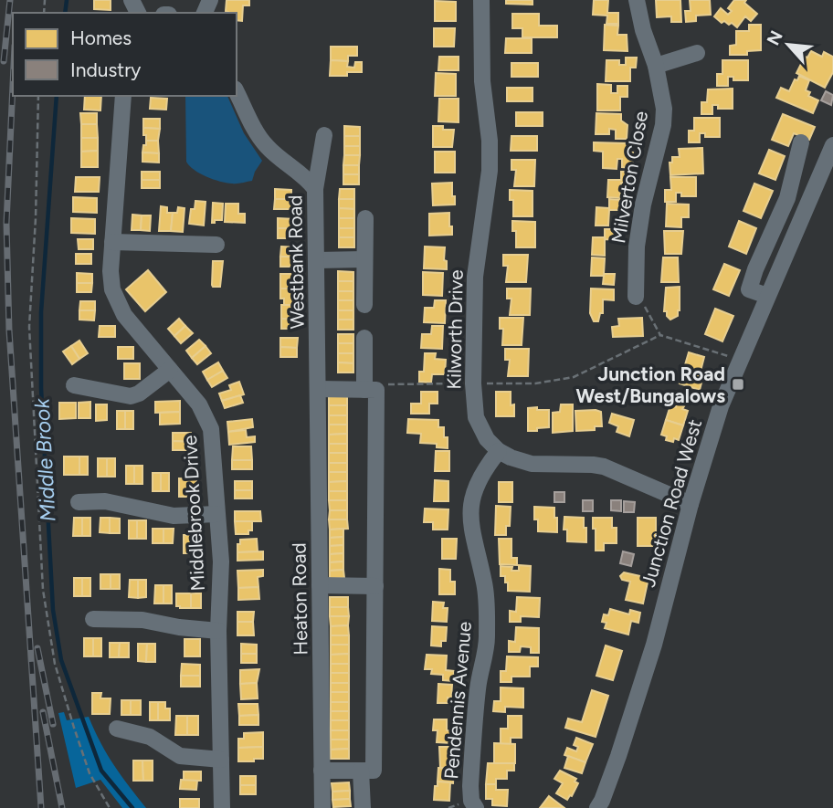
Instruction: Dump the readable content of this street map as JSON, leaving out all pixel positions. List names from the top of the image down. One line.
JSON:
{"streets":{"street":["Milverton Close","Westbank Road","Kilworth Drive","Junction Road West","Middlebrook Drive","Heaton Road","Pendennis Avenue"]},"crossings":[["Westbank Road","Heaton Road"],["Kilworth Drive","Pendennis Avenue"]],"water":["Middle Brook"],"places":{"transit":["Junction Road West/Bungalows"]},"legend":["Homes","Industry"],"north":"top left"}
